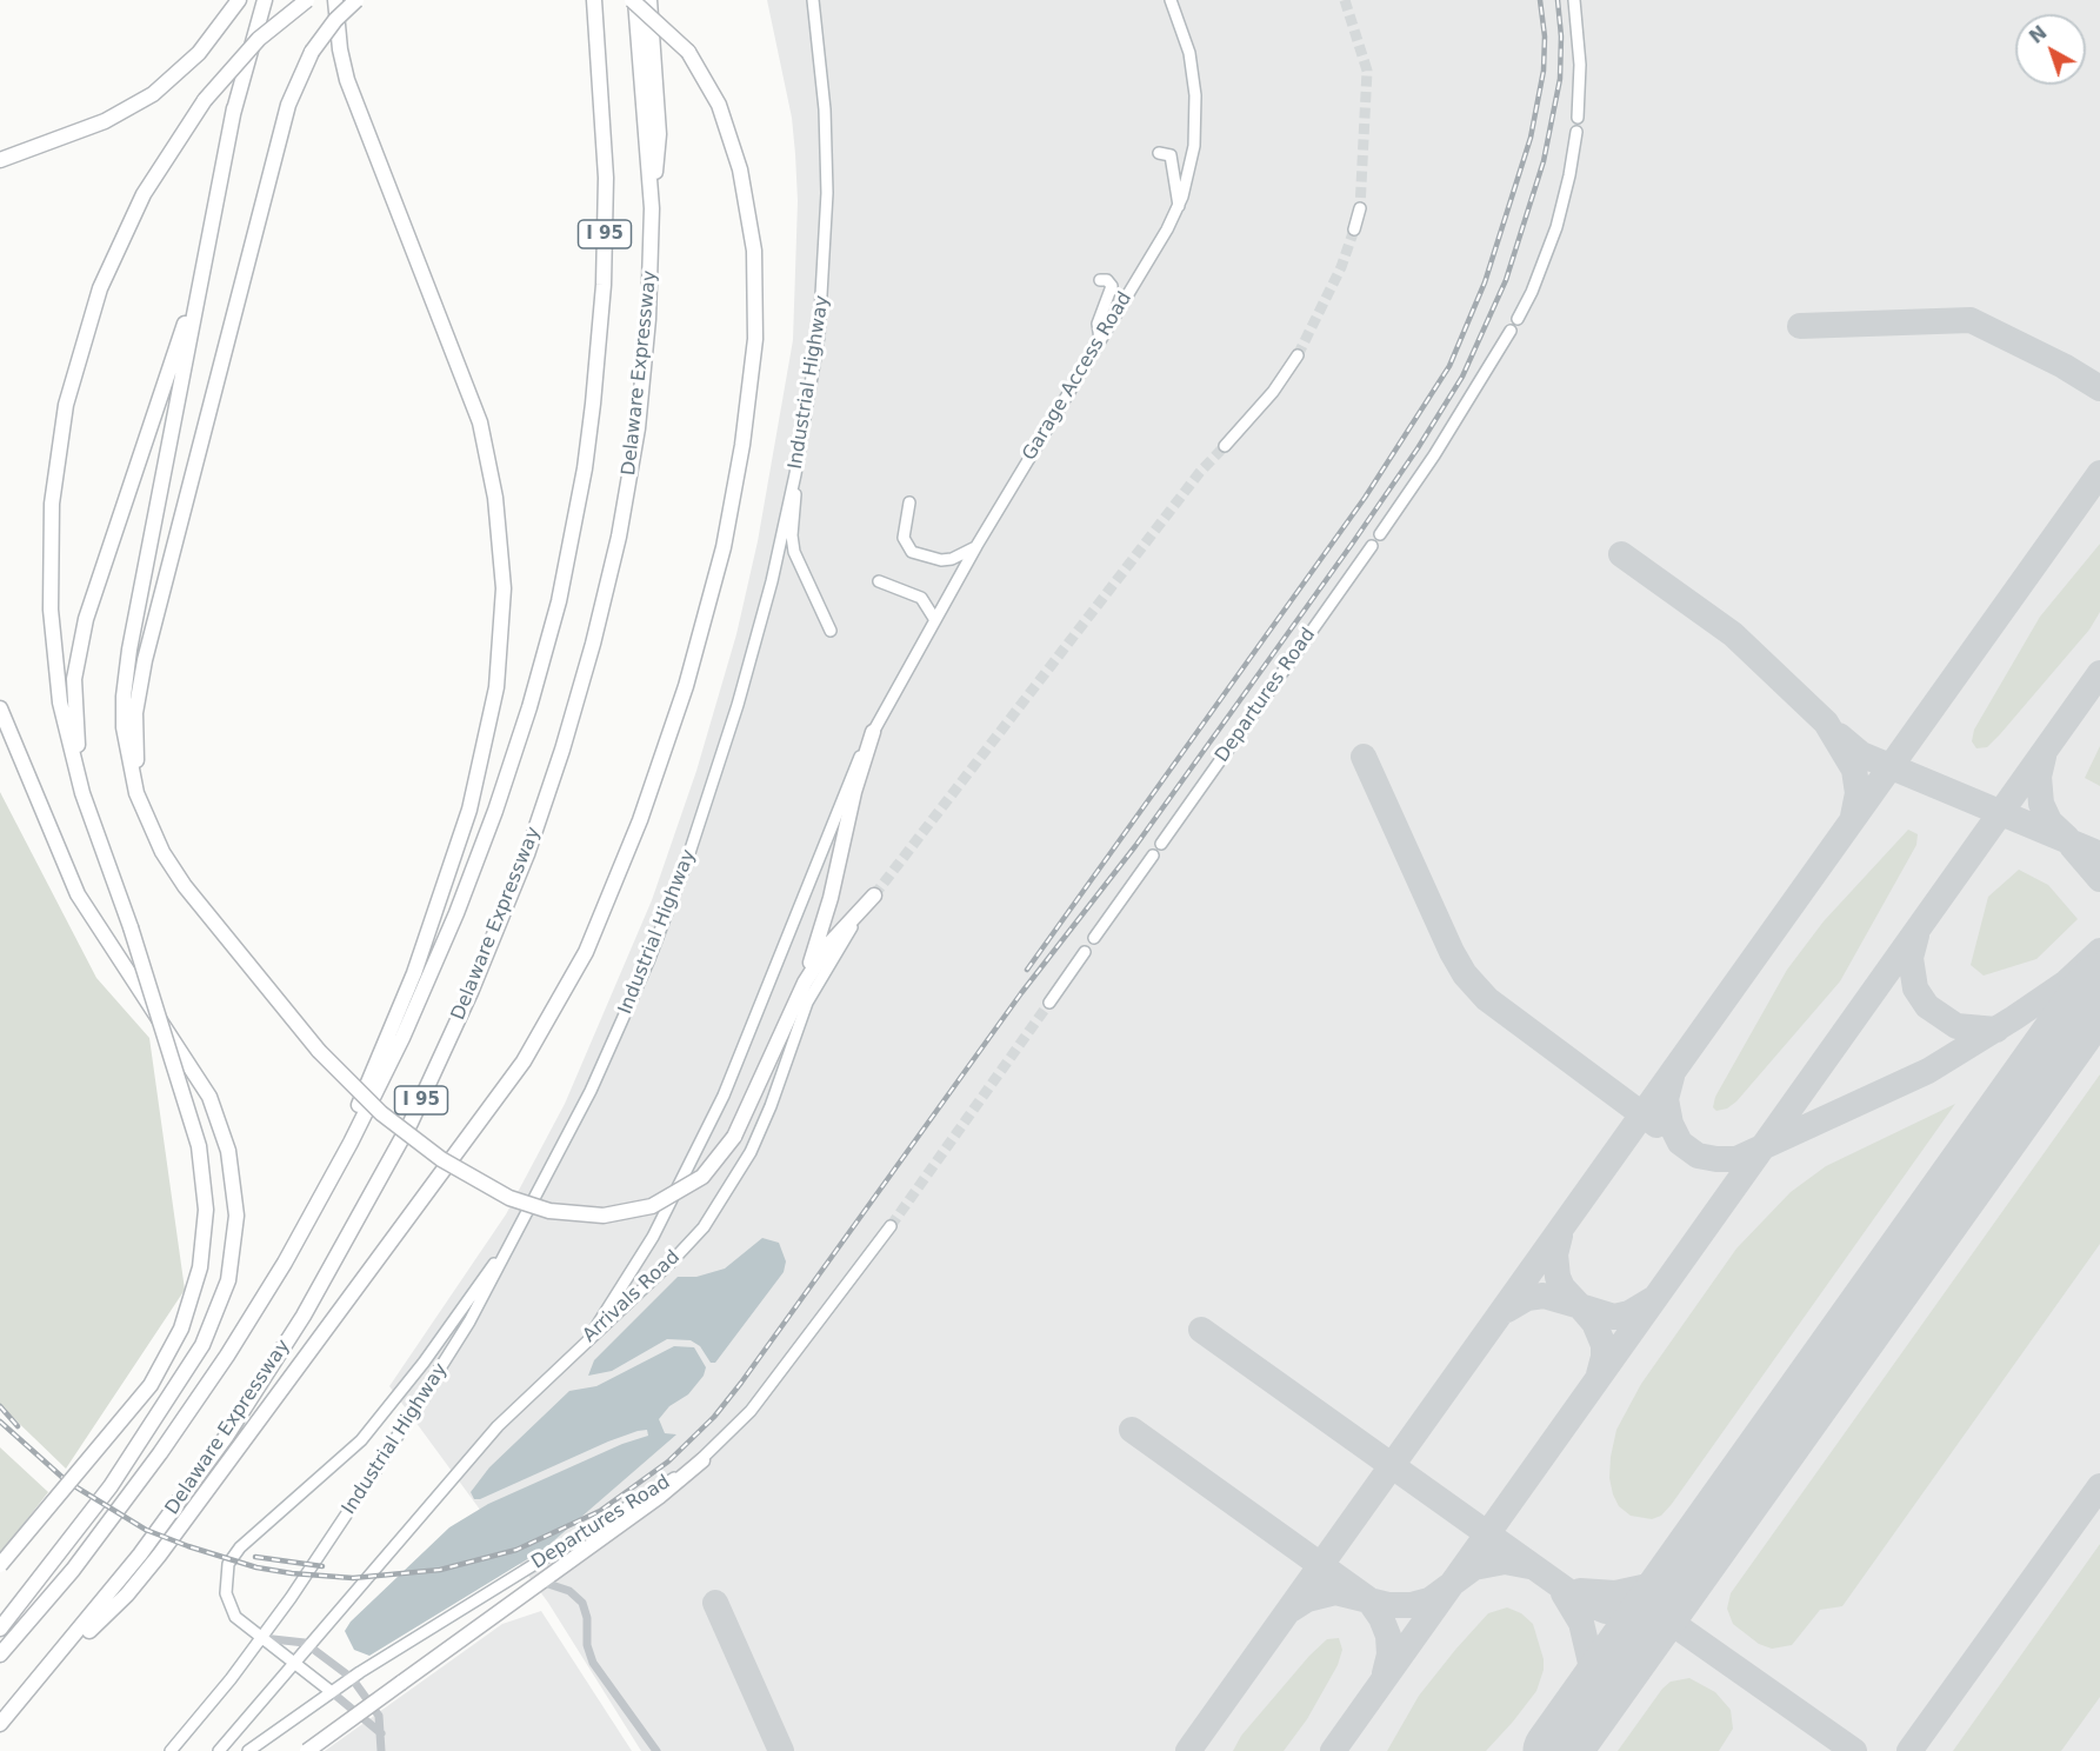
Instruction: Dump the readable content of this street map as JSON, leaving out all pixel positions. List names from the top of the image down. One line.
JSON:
{"streets":{"highway":["I 95","Delaware Expressway"],"street":["Garage Access Road","Industrial Highway","Departures Road","Arrivals Road"]},"crossings":[["Garage Access Road","Arrivals Road"]],"north":"top left"}
